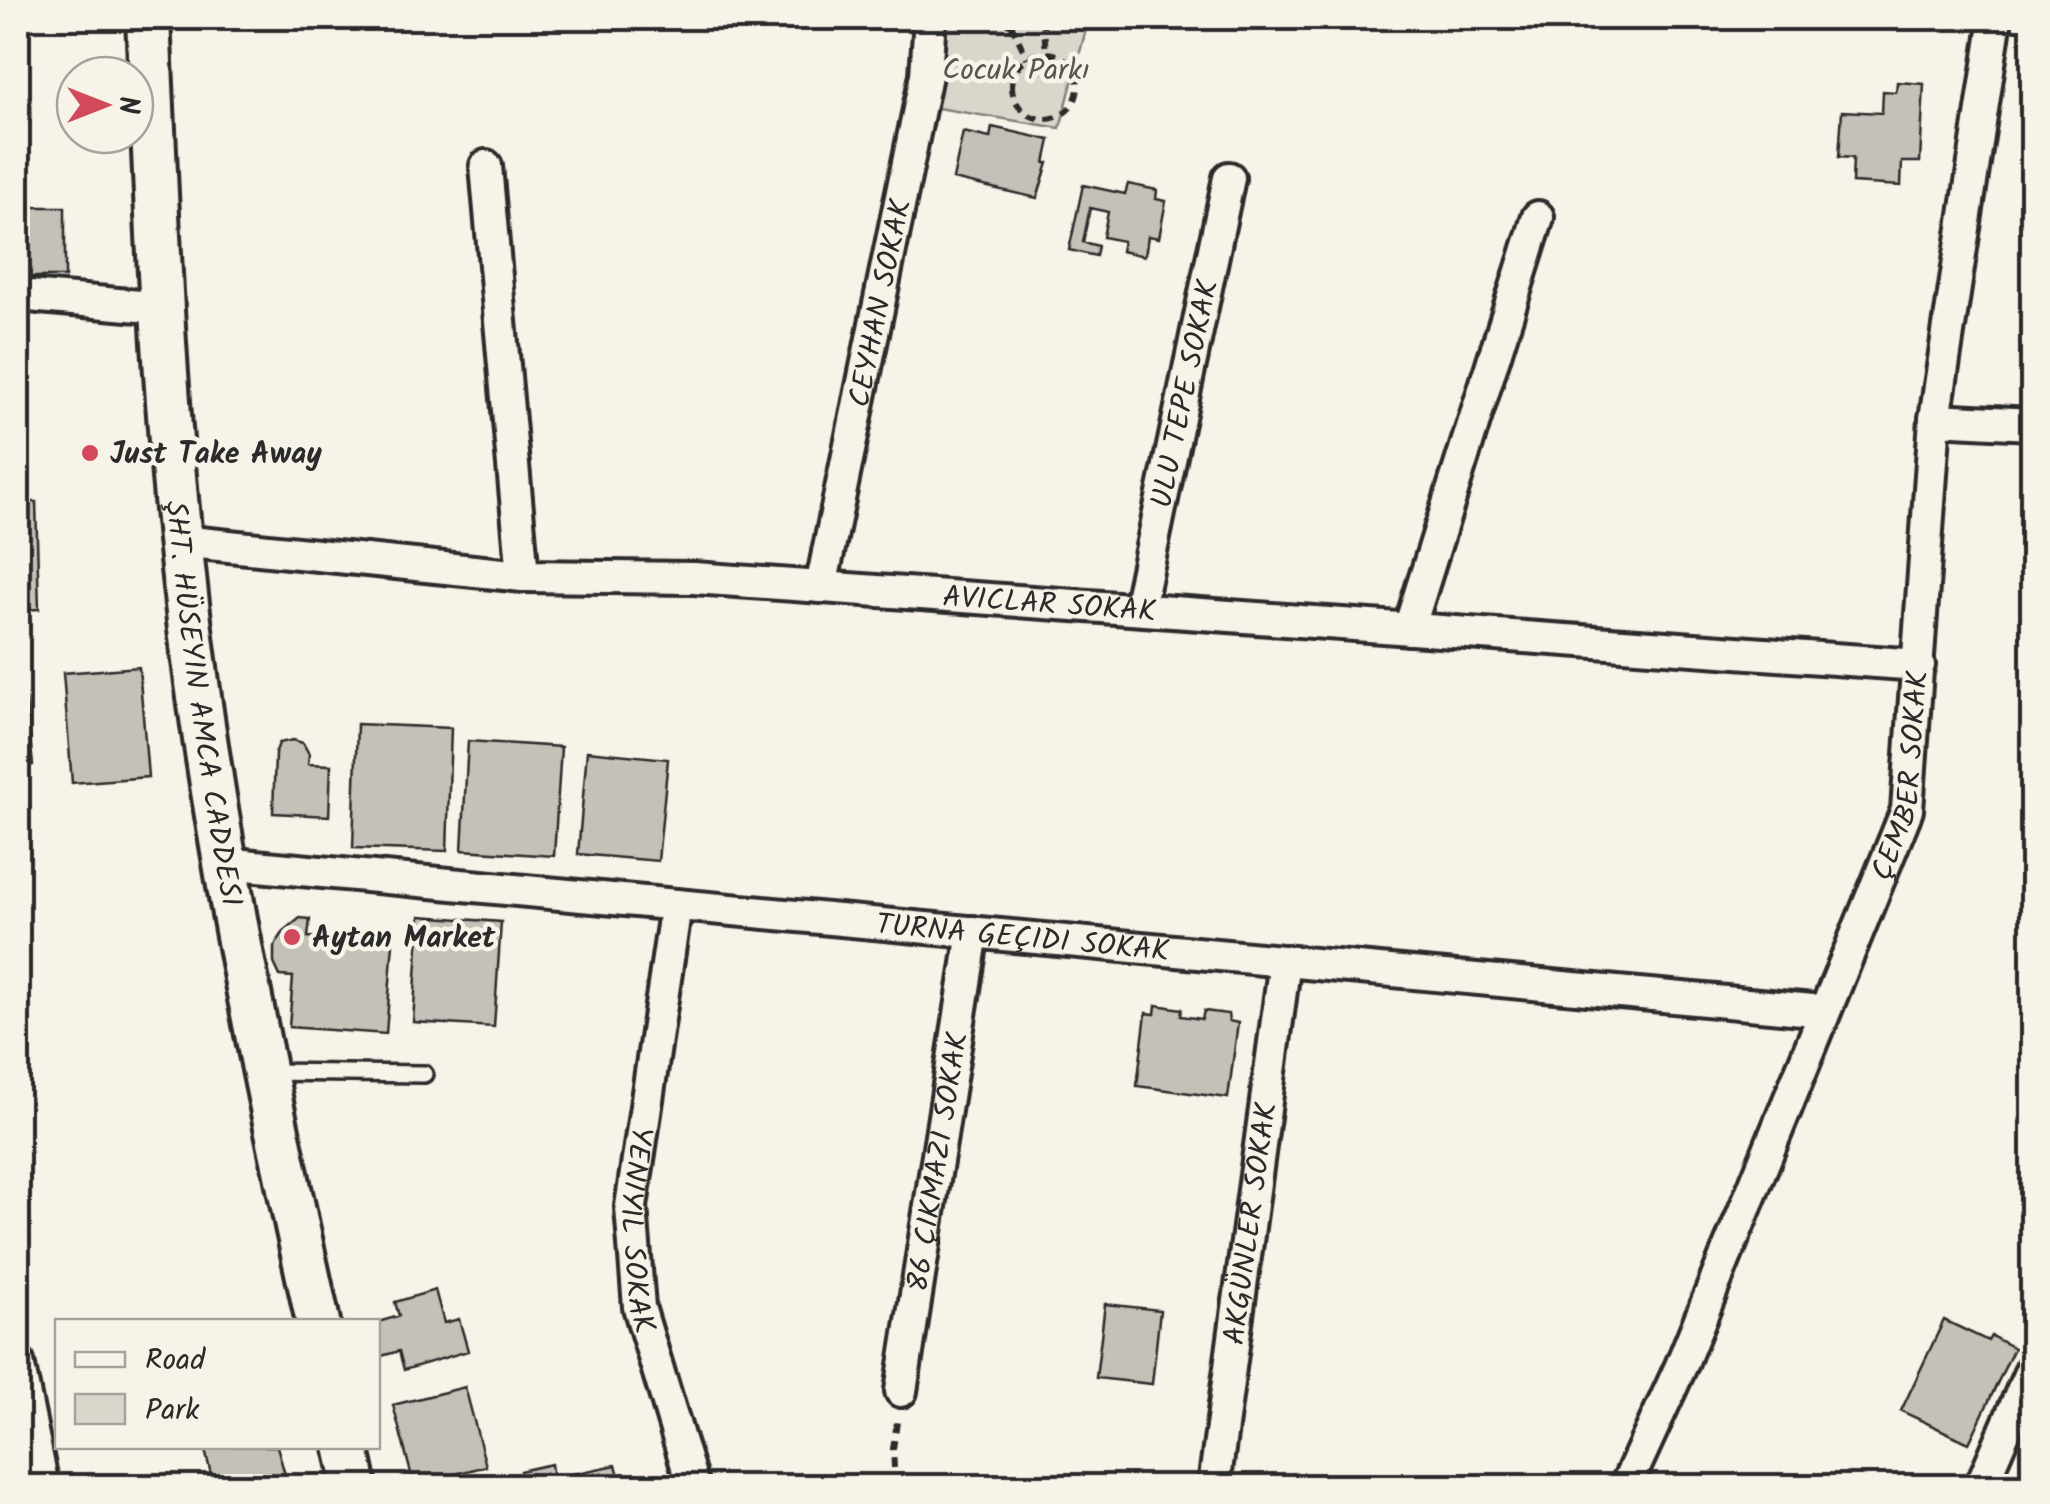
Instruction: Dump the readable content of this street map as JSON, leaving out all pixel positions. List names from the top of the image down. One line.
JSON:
{"streets":{"street":["CEYHAN SOKAK","ULU TEPE SOKAK","ŞHT. HÜSEYIN AMCA CADDESI","ÇEMBER SOKAK","TURNA GEÇIDI SOKAK","AKGÜNLER SOKAK"]},"crossings":[["ŞHT. HÜSEYIN AMCA CADDESI","TURNA GEÇIDI SOKAK"],["ÇEMBER SOKAK","TURNA GEÇIDI SOKAK"],["TURNA GEÇIDI SOKAK","AKGÜNLER SOKAK"]],"parks":["Cocuk Parkı"],"places":["Just Take Away","Aytan Market"],"legend":["Road","Park"],"north":"right"}
